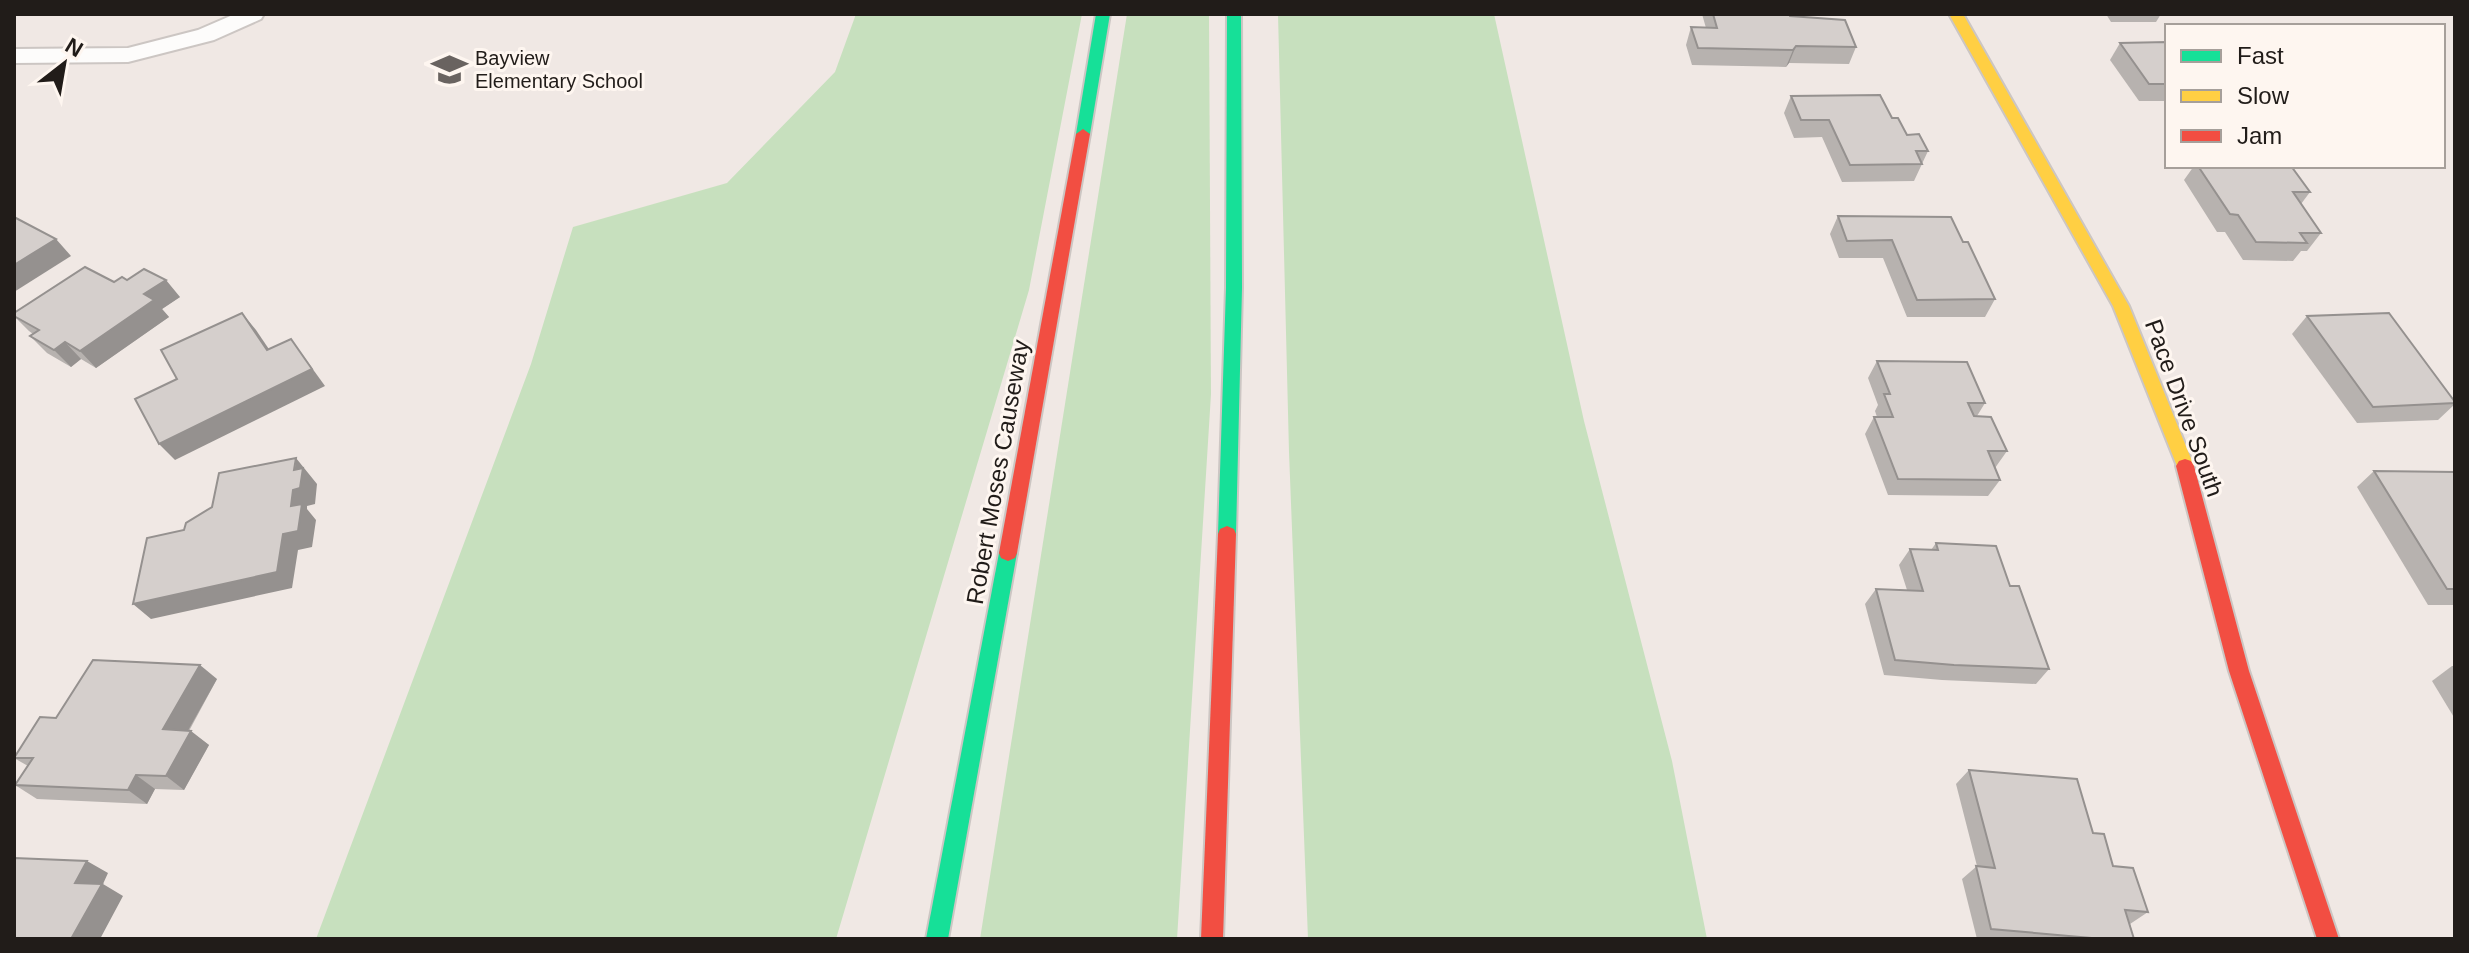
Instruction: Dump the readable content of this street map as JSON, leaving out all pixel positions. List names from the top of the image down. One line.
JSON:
{"streets":{"main road":["Pace Drive South","Robert Moses Causeway"]},"places":{"school or university":["Bayview Elementary School"]},"legend":["Fast","Slow","Jam"],"north":"top right"}
